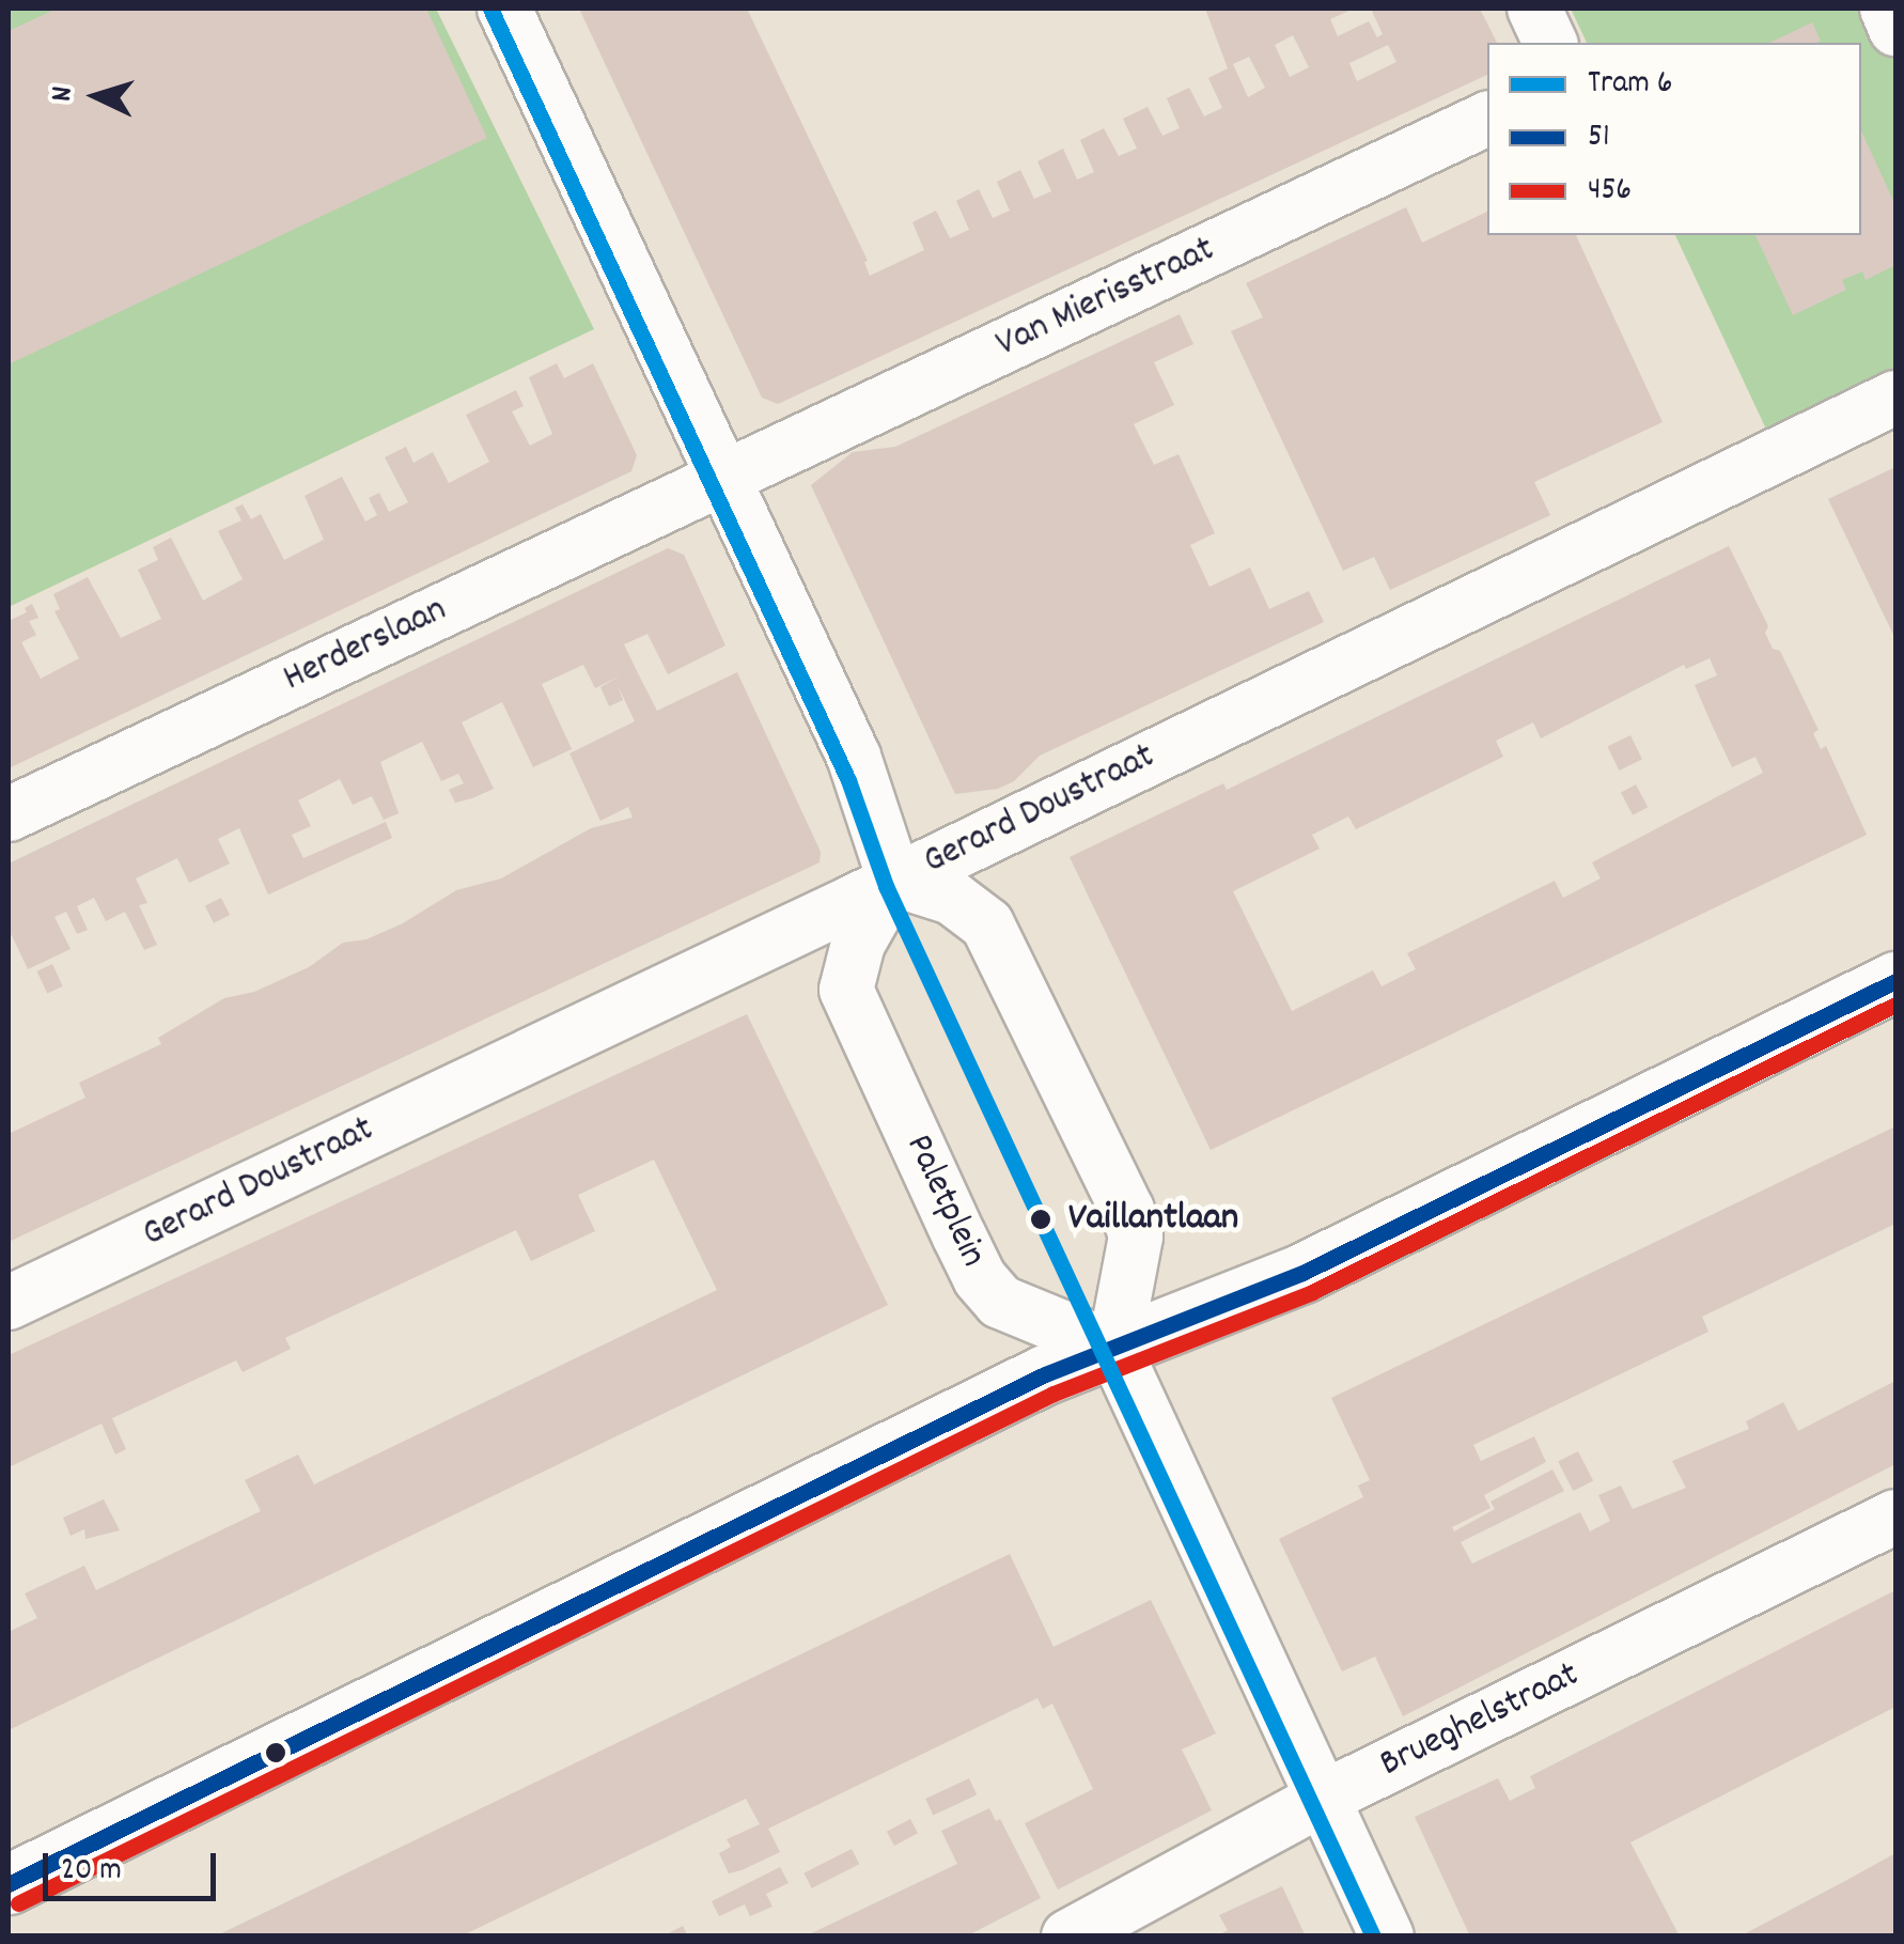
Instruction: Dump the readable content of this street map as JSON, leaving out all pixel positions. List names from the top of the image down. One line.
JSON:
{"streets":{"street":["Van Mierisstraat","Herderslaan","Gerard Doustraat","Paletplein","Brueghelstraat"]},"crossings":[["Van Mierisstraat","Herderslaan"],["Gerard Doustraat","Paletplein"]],"places":["Vaillantlaan"],"lines":["tram line 6","transit line 51","transit line 456"],"legend":["Tram 6","51","456"],"scale_bar":"20 m","north":"left"}
